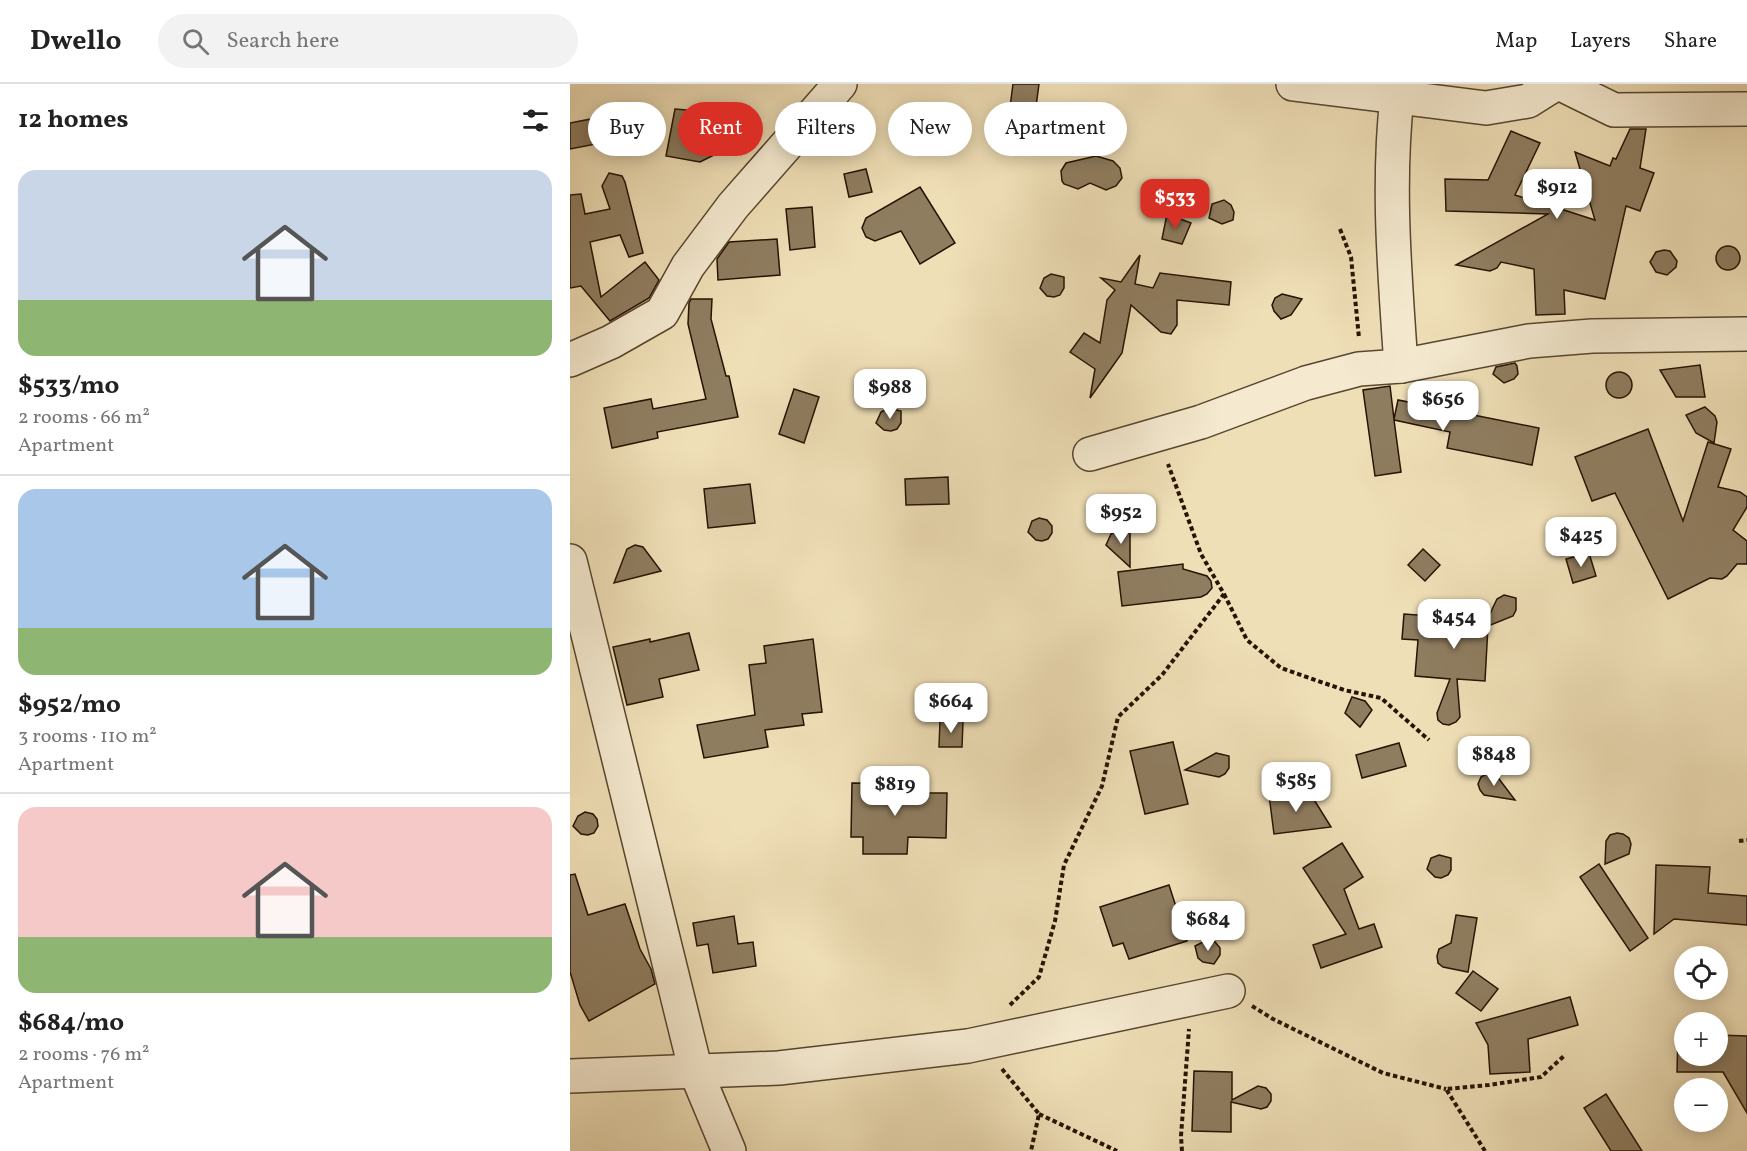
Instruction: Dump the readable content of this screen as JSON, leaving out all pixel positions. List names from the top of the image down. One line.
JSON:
{"page":{"header":"Dwello","search":"Search here","nav":["Map","Layers","Share"],"heading":"12 homes","chip":["Buy","Rent","Filters","New","Apartment"],"list":[{"name":"$533/mo","note":"2 rooms · 66 m² · Apartment"},{"name":"$952/mo","note":"3 rooms · 110 m² · Apartment"},{"name":"$684/mo","note":"2 rooms · 76 m² · Apartment"}],"price":["$912","$533","$988","$656","$952","$425","$454","$664","$848","$585","$819","$684"],"map_buttons":["+","−"]}}
